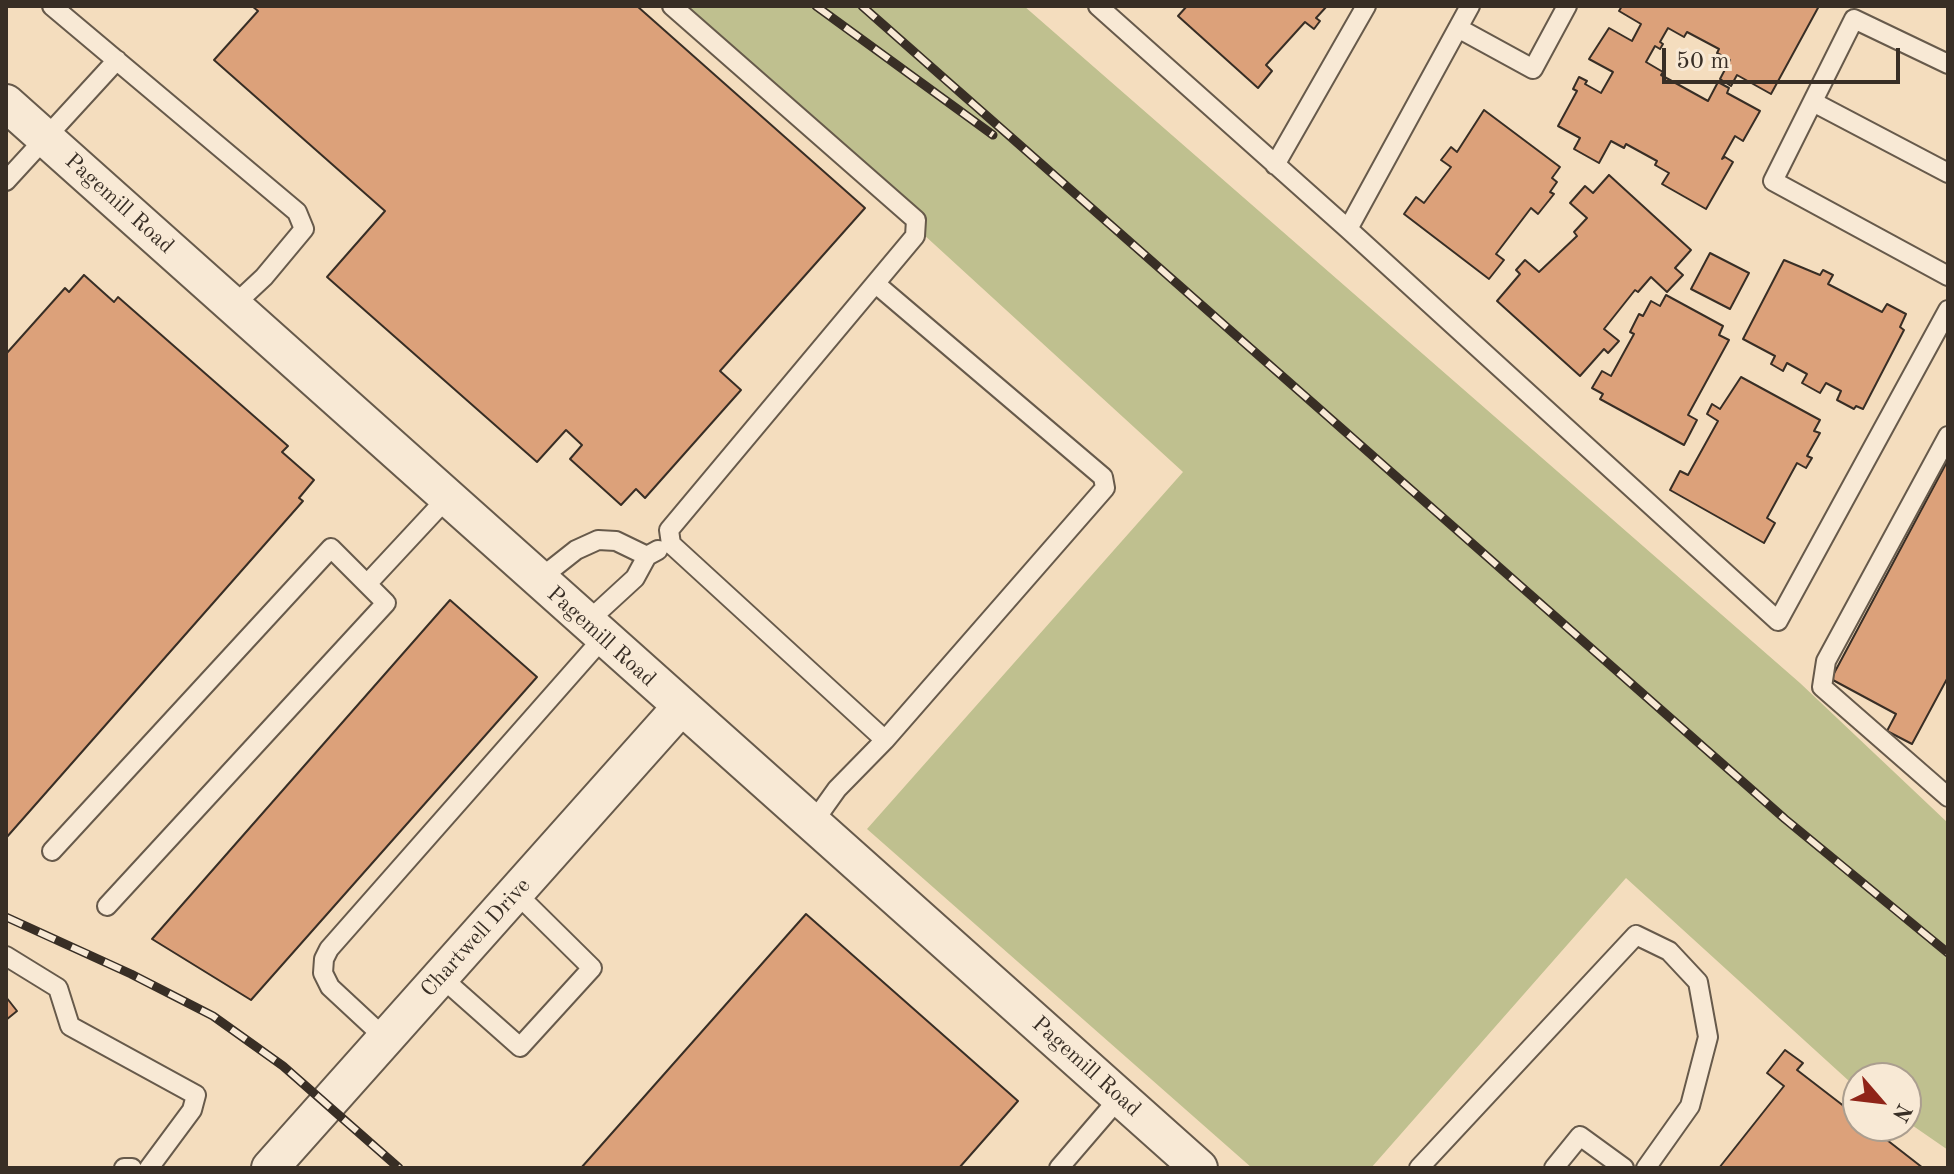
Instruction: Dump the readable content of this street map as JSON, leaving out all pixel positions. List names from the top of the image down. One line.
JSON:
{"streets":{"street":["Pagemill Road","Chartwell Drive"]},"crossings":[["Pagemill Road","Chartwell Drive"]],"scale_bar":"50 m","north":"bottom right"}
